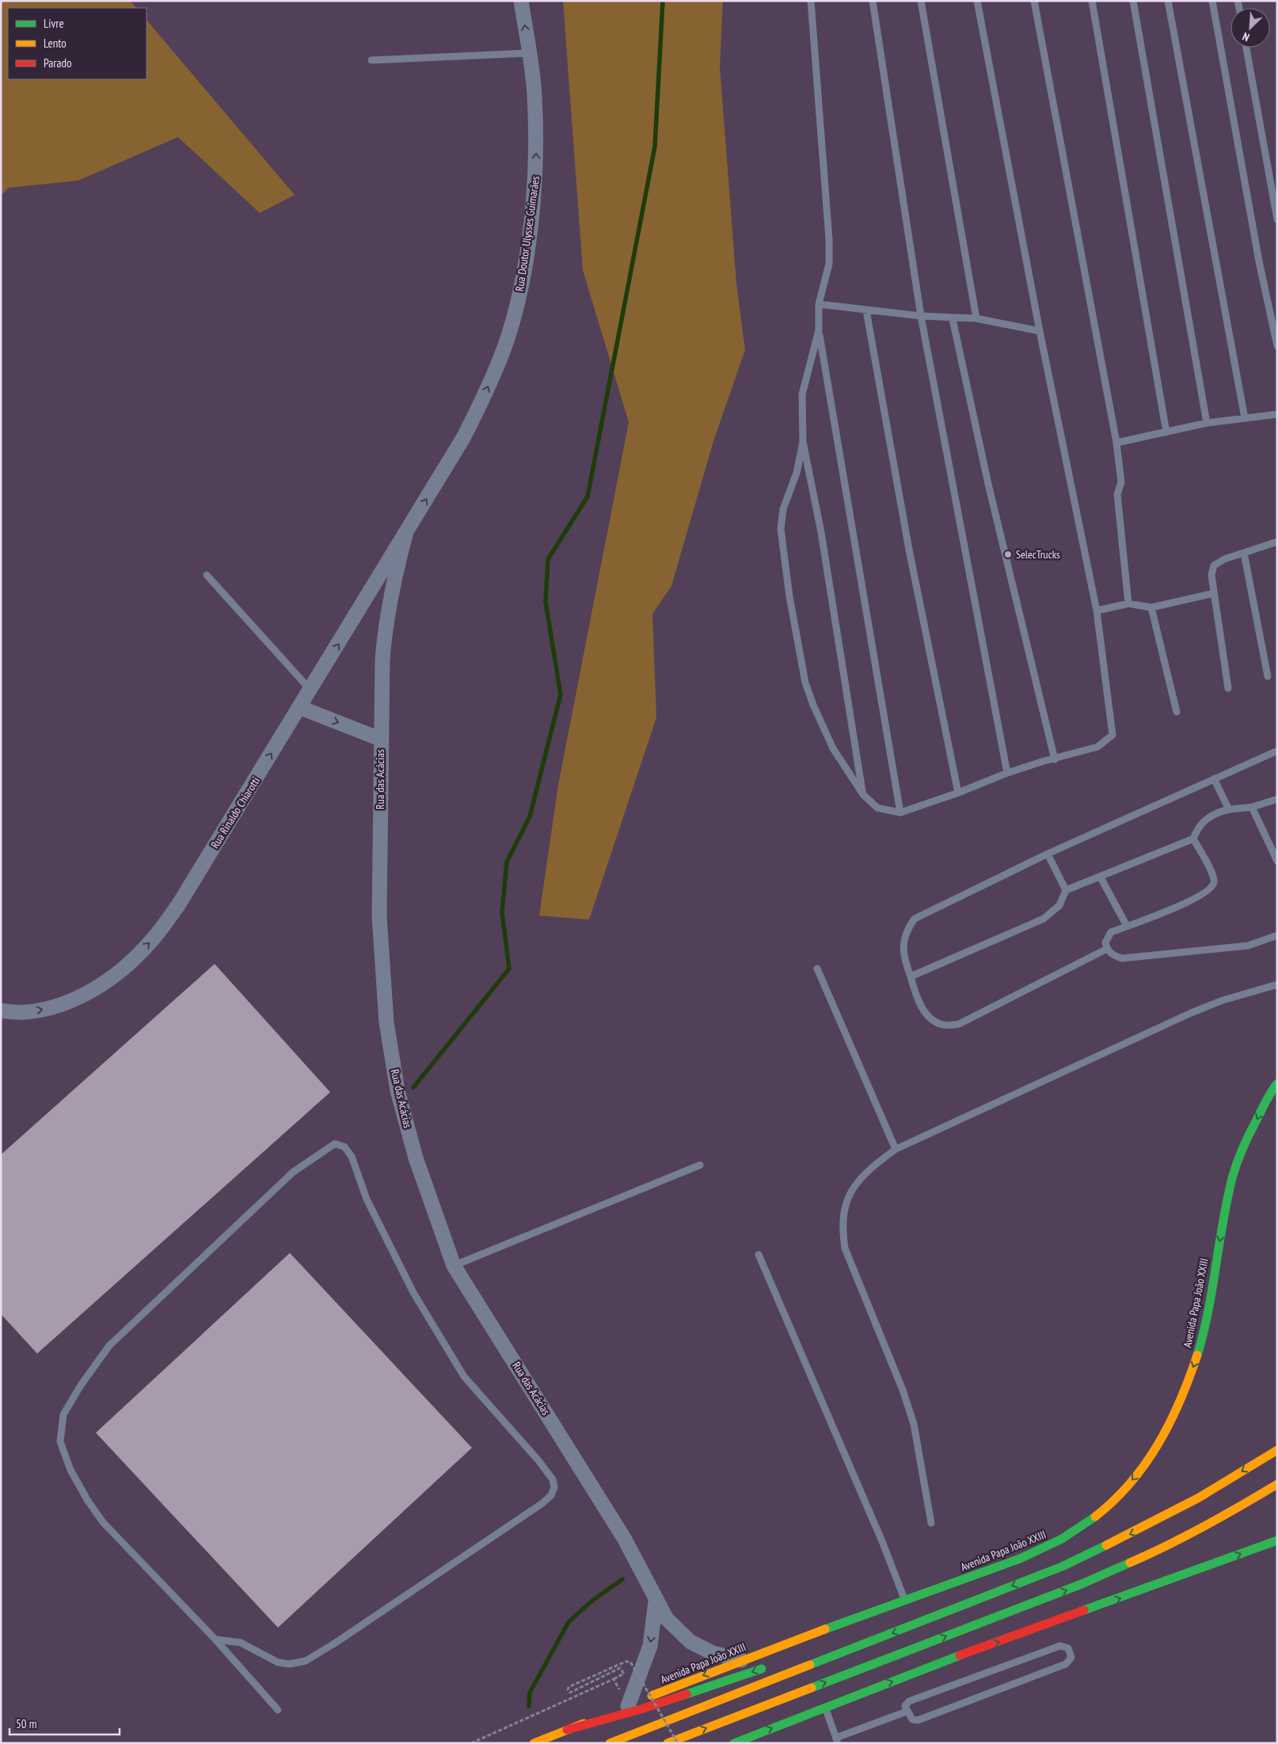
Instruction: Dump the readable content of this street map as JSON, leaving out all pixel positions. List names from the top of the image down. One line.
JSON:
{"streets":{"main road":["Avenida Papa João XXIII"],"street":["Rua Doutor Ulysses Guimarães","Rua das Acácias","Rua Rinaldo Chiarotti"]},"crossings":[["Rua Doutor Ulysses Guimarães","Rua das Acácias"],["Rua Doutor Ulysses Guimarães","Rua Rinaldo Chiarotti"],["Rua das Acácias","Rua Rinaldo Chiarotti"],["Rua das Acácias","Avenida Papa João XXIII"]],"one_way":["Rua Doutor Ulysses Guimarães","Rua Rinaldo Chiarotti"],"places":["SelecTrucks"],"legend":["Livre","Lento","Parado"],"scale_bar":"50 m","north":"bottom left"}
